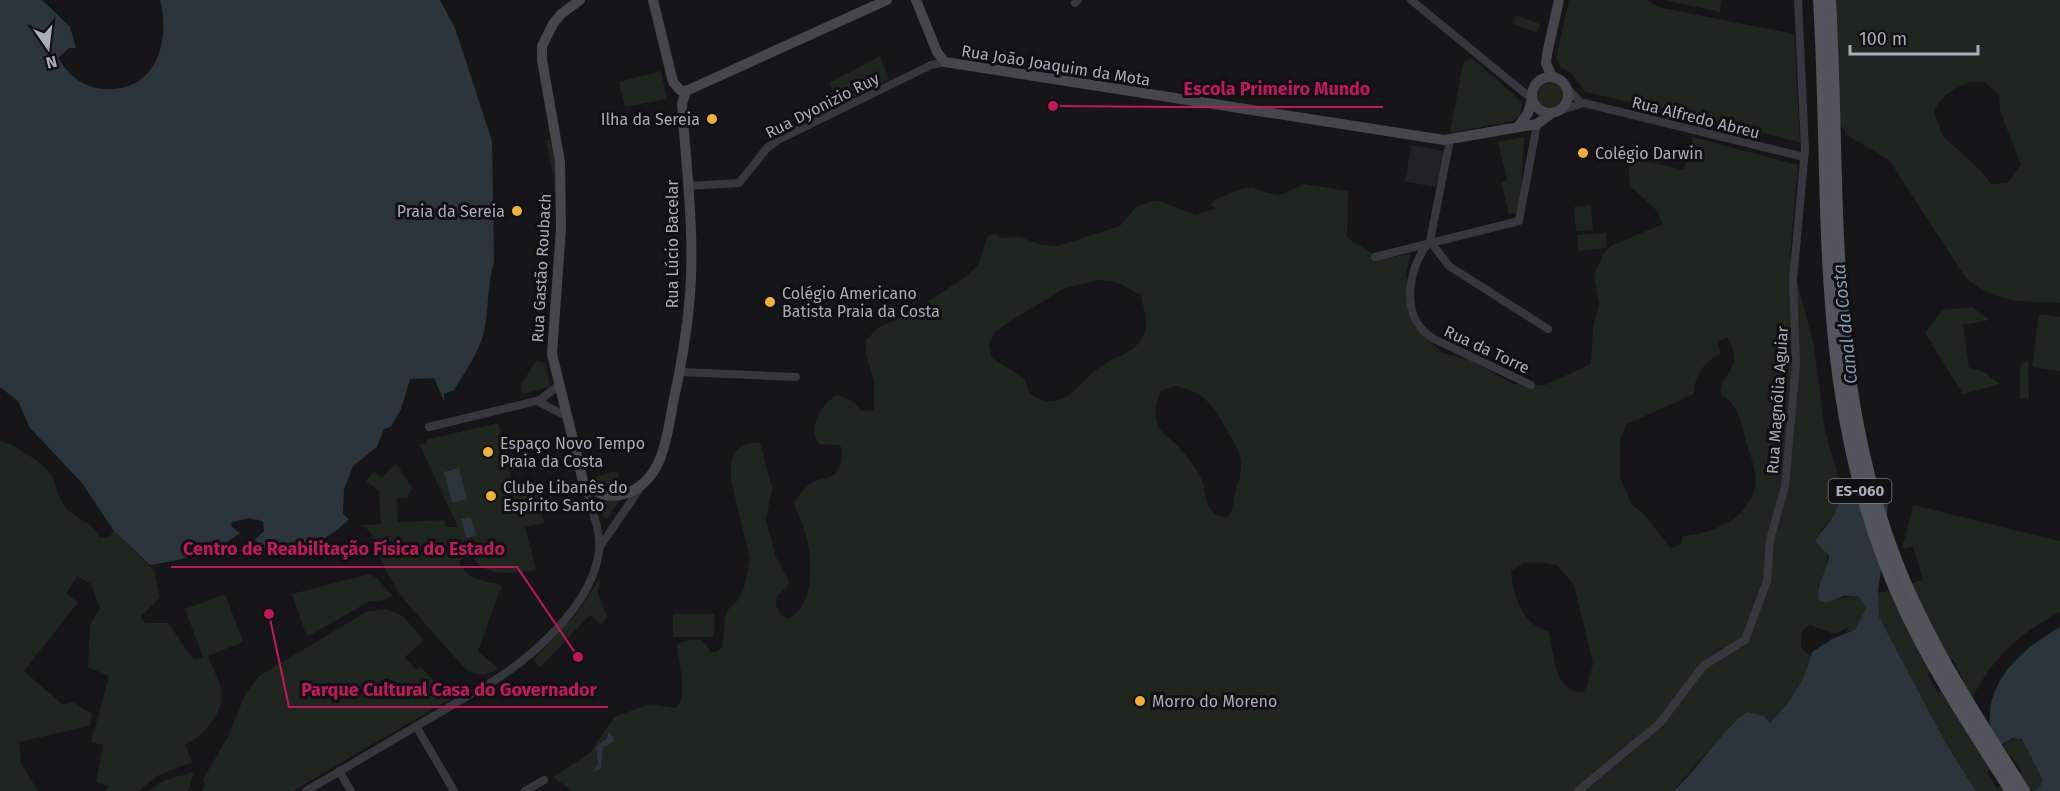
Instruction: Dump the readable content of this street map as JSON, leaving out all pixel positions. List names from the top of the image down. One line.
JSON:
{"streets":{"main road":["ES-060"],"street":["Rua João Joaquim da Mota","Rua Dyonizio Ruy","Rua Alfredo Abreu","Rua Lúcio Bacelar","Rua Gastão Roubach","Rua da Torre","Rua Magnólia Aguiar"]},"crossings":[["Rua João Joaquim da Mota","Rua Dyonizio Ruy"],["Rua Dyonizio Ruy","Rua Lúcio Bacelar"],["Rua Alfredo Abreu","Rua Magnólia Aguiar"],["Rua Lúcio Bacelar","Rua Gastão Roubach"]],"water":["Canal da Costa"],"places":["Escola Primeiro Mundo","Ilha da Sereia","Colégio Darwin","Praia da Sereia","Colégio Americano Batista Praia da Costa","Espaço Novo Tempo Praia da Costa","Clube Libanês do Espírito Santo","Parque Cultural Casa do Governador","Centro de Reabilitação Física do Estado","Morro do Moreno"],"scale_bar":"100 m","north":"bottom"}
